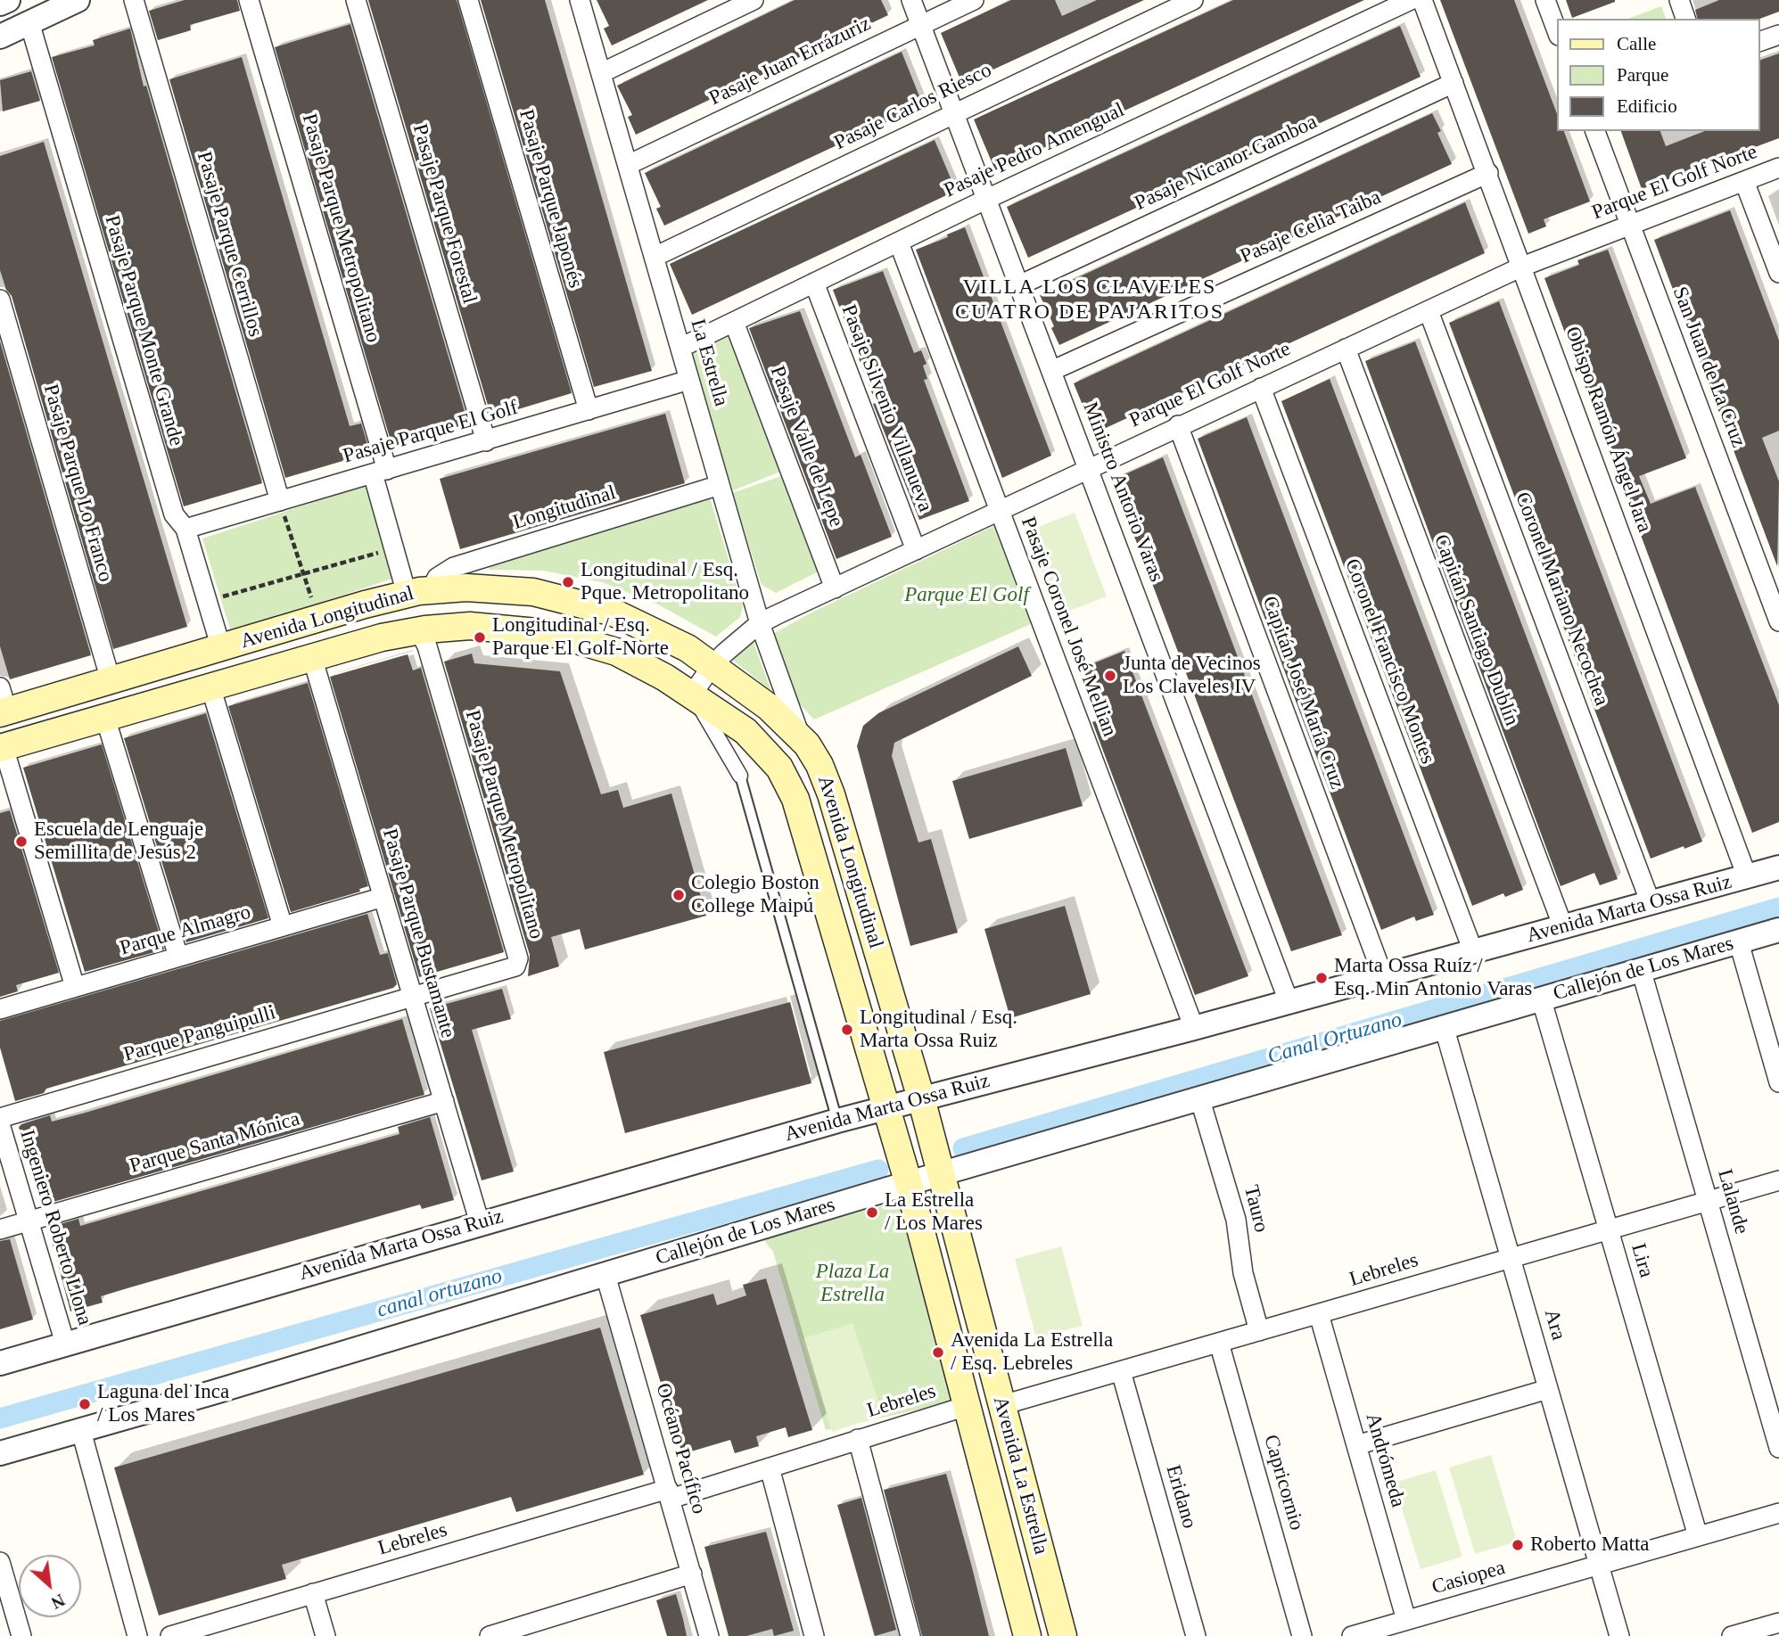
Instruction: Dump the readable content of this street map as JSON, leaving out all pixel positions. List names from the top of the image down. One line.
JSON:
{"streets":{"main road":["Avenida Longitudinal","Avenida La Estrella"],"street":["Pasaje Juan Errázuriz","Pasaje Carlos Riesco","Pasaje Pedro Amengual","Pasaje Nicanor Gamboa","Parque El Golf Norte","Pasaje Parque Japonés","Pasaje Parque Forestal","Pasaje Celia Taiba","Pasaje Parque Metropolitano","Pasaje Parque Cerrillos","Pasaje Parque Monte Grande","La Estrella","San Juan de La Cruz","Pasaje Silvenio Villanueva","Obispo Ramón Ángel Jara","Pasaje Parque El Golf","Pasaje Valle de Lepe","Pasaje Parque Lo Franco","Ministro Antorio Varas","Longitudinal","Coronel Mariano Necochea","Pasaje Coronel José Mellian","Capitán Santiago Dublín","Coronel Francisco Montes","Capitán José María Cruz","Avenida Marta Ossa Ruiz","Parque Almagro","Pasaje Parque Bustamante","Callejón de Los Mares","Parque Panguipulli","Parque Santa Mónica","Lalande","Tauro","Ingeniero Roberto Llona","Lira","Lebreles","Ara","Océano Pacífico","Andrómeda","Capricornio","Eridano","Casiopea"]},"crossings":[["Pasaje Juan Errázuriz","La Estrella"],["Pasaje Juan Errázuriz","Ministro Antorio Varas"],["Pasaje Carlos Riesco","La Estrella"],["Pasaje Carlos Riesco","Ministro Antorio Varas"],["Pasaje Pedro Amengual","La Estrella"],["Pasaje Pedro Amengual","Pasaje Silvenio Villanueva"],["Pasaje Pedro Amengual","Pasaje Valle de Lepe"],["Pasaje Pedro Amengual","Ministro Antorio Varas"],["Pasaje Pedro Amengual","Pasaje Coronel José Mellian"],["Pasaje Nicanor Gamboa","Obispo Ramón Ángel Jara"],["Pasaje Nicanor Gamboa","Ministro Antorio Varas"],["Parque El Golf Norte","La Estrella"],["Parque El Golf Norte","San Juan de La Cruz"],["Parque El Golf Norte","Pasaje Silvenio Villanueva"],["Parque El Golf Norte","Obispo Ramón Ángel Jara"],["Parque El Golf Norte","Pasaje Valle de Lepe"],["Parque El Golf Norte","Ministro Antorio Varas"],["Parque El Golf Norte","Coronel Mariano Necochea"],["Parque El Golf Norte","Avenida Longitudinal"],["Parque El Golf Norte","Pasaje Coronel José Mellian"],["Parque El Golf Norte","Capitán Santiago Dublín"],["Parque El Golf Norte","Coronel Francisco Montes"],["Parque El Golf Norte","Capitán José María Cruz"],["Pasaje Parque Japonés","Pasaje Parque El Golf"],["Pasaje Parque Forestal","Pasaje Parque El Golf"],["Pasaje Celia Taiba","Obispo Ramón Ángel Jara"],["Pasaje Celia Taiba","Ministro Antorio Varas"],["Pasaje Parque Metropolitano","Pasaje Parque El Golf"],["Pasaje Parque Metropolitano","Longitudinal"],["Pasaje Parque Metropolitano","Avenida Longitudinal"],["Pasaje Parque Metropolitano","Pasaje Parque Bustamante"],["Pasaje Parque Metropolitano","Parque Panguipulli"],["Pasaje Parque Cerrillos","Pasaje Parque El Golf"],["Pasaje Parque Monte Grande","Pasaje Parque El Golf"],["Pasaje Parque Monte Grande","Avenida Longitudinal"],["La Estrella","Pasaje Parque El Golf"],["La Estrella","Longitudinal"],["La Estrella","Avenida Longitudinal"],["Obispo Ramón Ángel Jara","Avenida Marta Ossa Ruiz"],["Pasaje Parque Lo Franco","Avenida Longitudinal"],["Ministro Antorio Varas","Avenida Marta Ossa Ruiz"],["Longitudinal","Avenida Longitudinal"],["Coronel Mariano Necochea","Avenida Marta Ossa Ruiz"],["Avenida Longitudinal","Avenida Marta Ossa Ruiz"],["Avenida Longitudinal","Pasaje Parque Bustamante"],["Avenida Longitudinal","Avenida La Estrella"],["Pasaje Coronel José Mellian","Avenida Marta Ossa Ruiz"],["Capitán Santiago Dublín","Avenida Marta Ossa Ruiz"],["Coronel Francisco Montes","Avenida Marta Ossa Ruiz"],["Capitán José María Cruz","Avenida Marta Ossa Ruiz"],["Avenida Marta Ossa Ruiz","Pasaje Parque Bustamante"],["Avenida Marta Ossa Ruiz","Ingeniero Roberto Llona"],["Avenida Marta Ossa Ruiz","Avenida La Estrella"],["Parque Almagro","Pasaje Parque Bustamante"],["Pasaje Parque Bustamante","Parque Panguipulli"],["Pasaje Parque Bustamante","Parque Santa Mónica"],["Callejón de Los Mares","Lalande"],["Callejón de Los Mares","Tauro"],["Callejón de Los Mares","Lira"],["Callejón de Los Mares","Ara"],["Callejón de Los Mares","Océano Pacífico"],["Callejón de Los Mares","Avenida La Estrella"],["Parque Santa Mónica","Ingeniero Roberto Llona"],["Lalande","Lebreles"],["Tauro","Lebreles"],["Lira","Lebreles"],["Lira","Casiopea"],["Lebreles","Ara"],["Lebreles","Océano Pacífico"],["Lebreles","Andrómeda"],["Lebreles","Avenida La Estrella"],["Lebreles","Capricornio"],["Lebreles","Eridano"],["Ara","Casiopea"],["Andrómeda","Casiopea"]],"districts":["VILLA LOS CLAVELES CUATRO DE PAJARITOS"],"water":["Canal Ortuzano","canal ortuzano"],"parks":["Parque El Golf","Plaza La Estrella"],"places":["Longitudinal / Esq. Pque. Metropolitano","Longitudinal / Esq. Parque El Golf-Norte","Junta de Vecinos Los Claveles IV","Escuela de Lenguaje Semillita de Jesús 2","Colegio Boston College Maipú","Marta Ossa Ruíz / Esq. Min Antonio Varas","Longitudinal / Esq. Marta Ossa Ruiz","La Estrella / Los Mares","Avenida La Estrella / Esq. Lebreles","Laguna del Inca / Los Mares","Roberto Matta"],"legend":["Calle","Parque","Edificio"],"north":"bottom right"}
